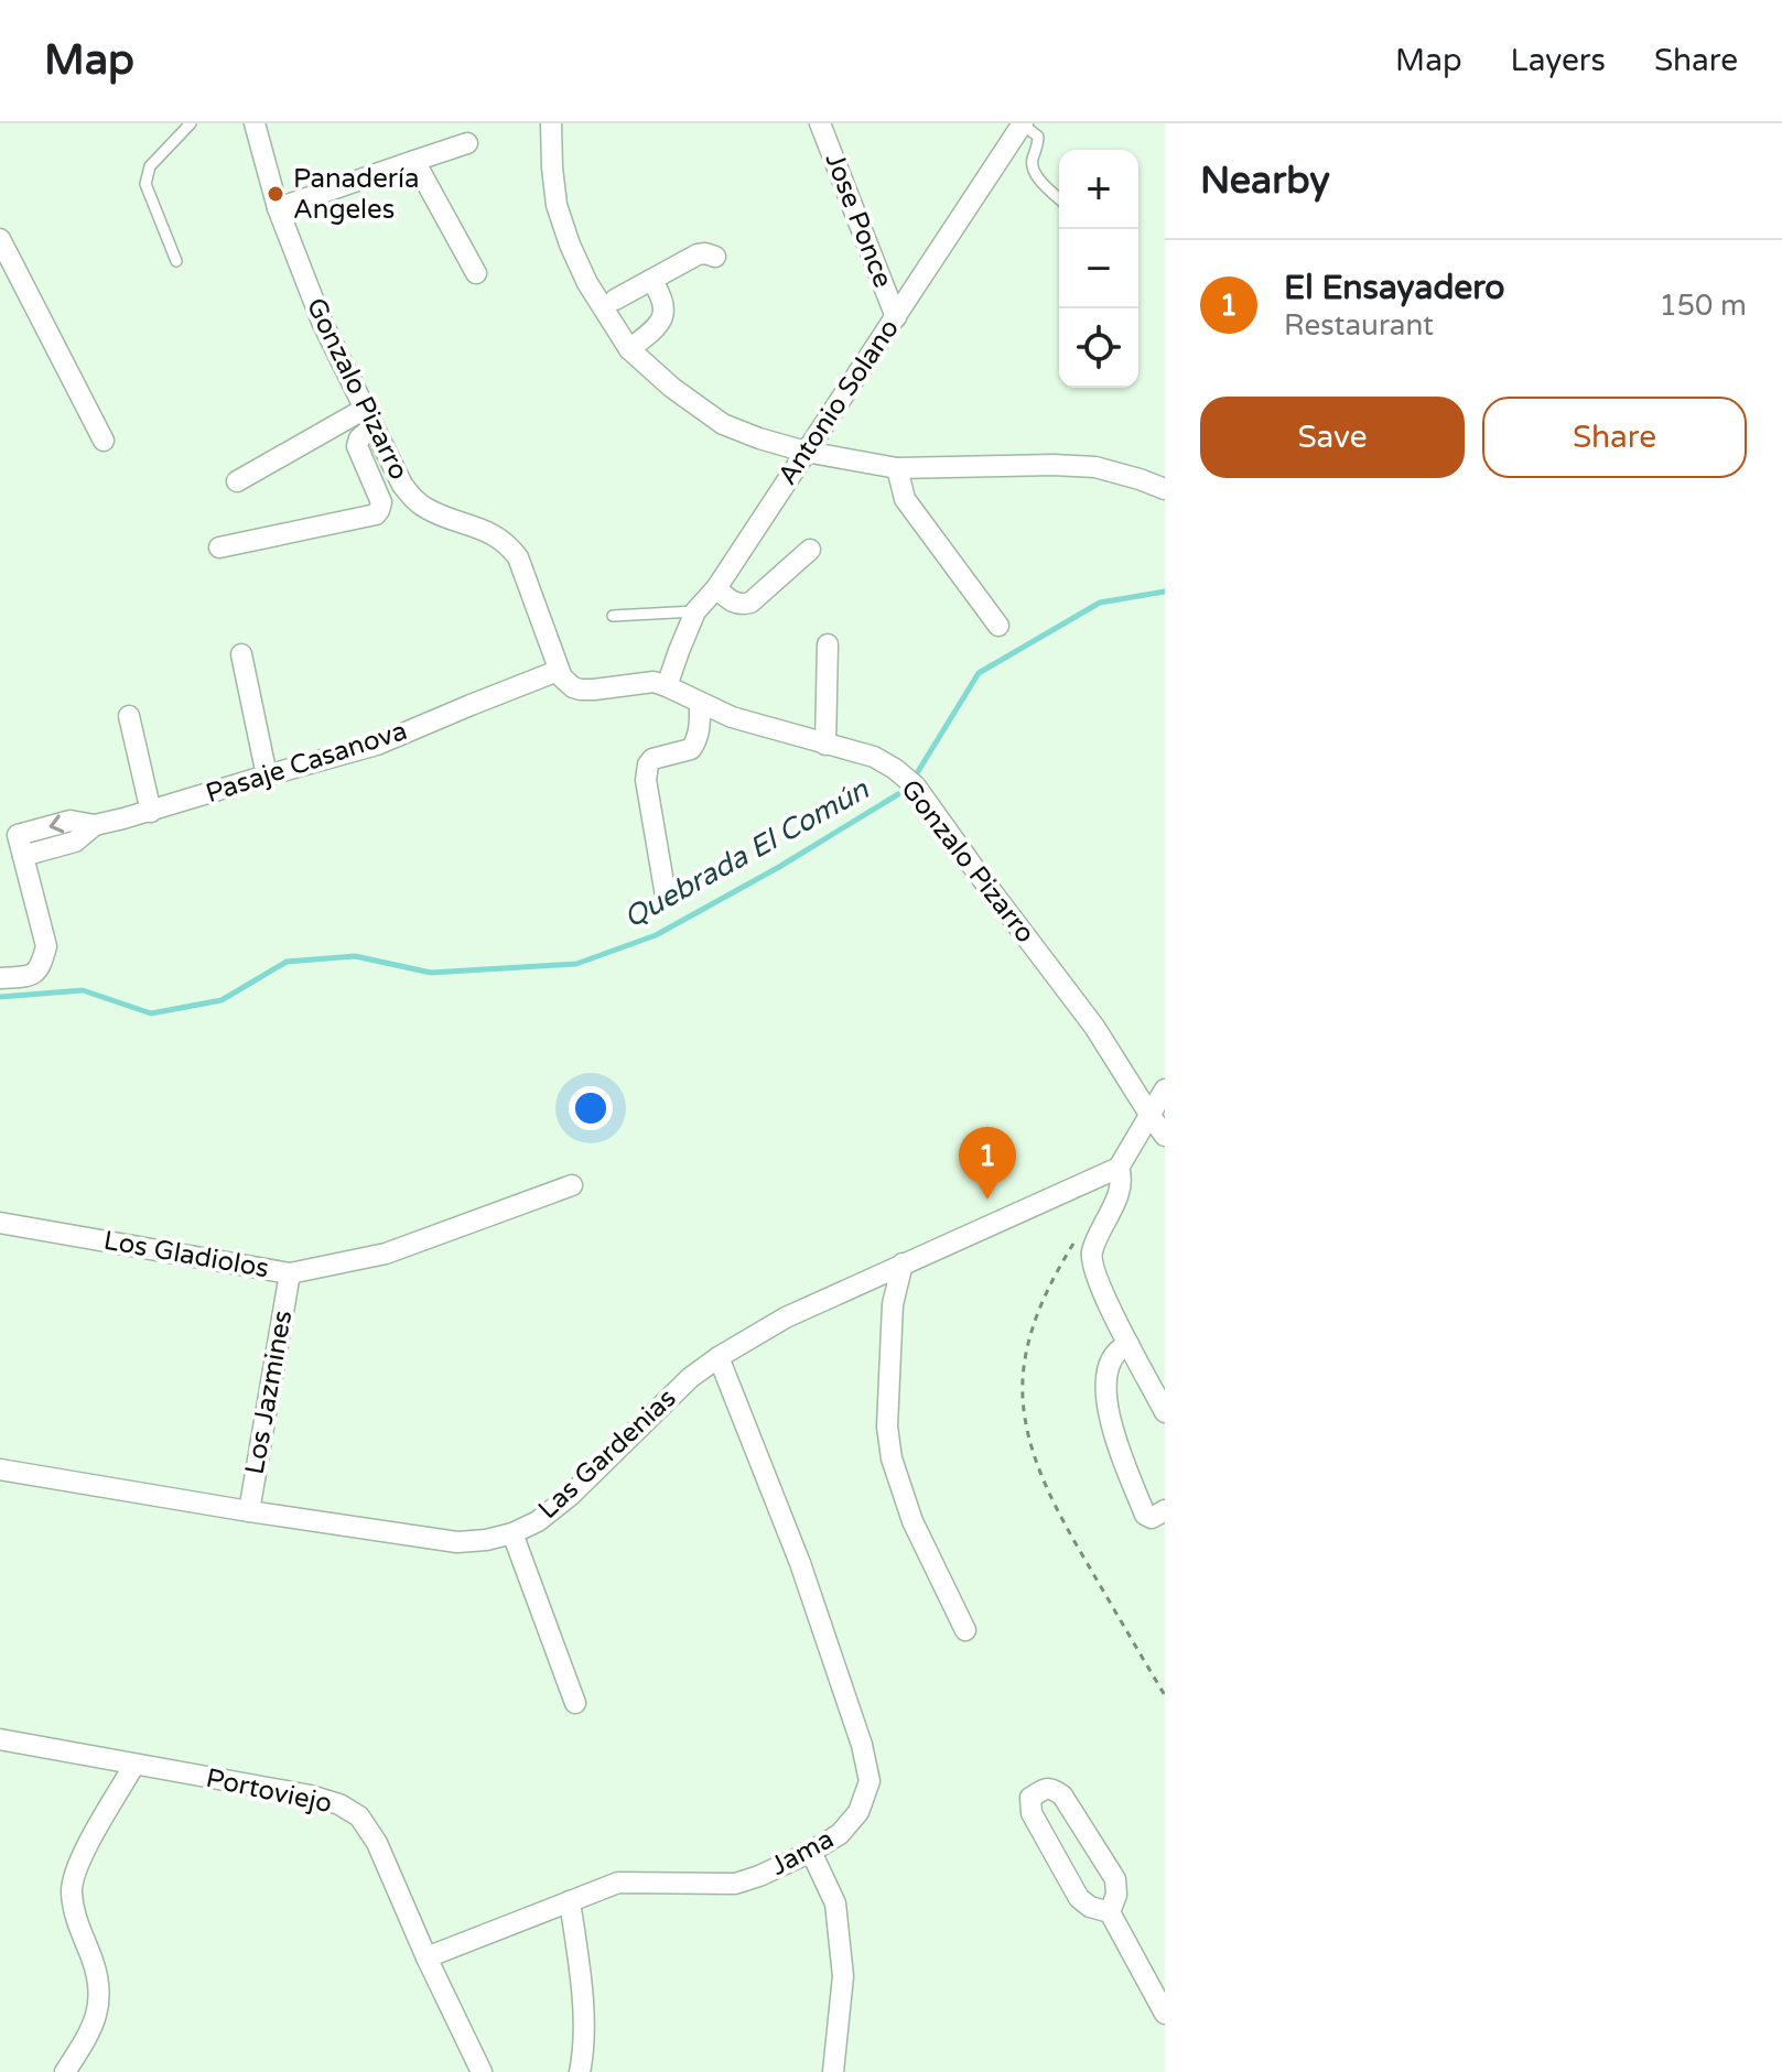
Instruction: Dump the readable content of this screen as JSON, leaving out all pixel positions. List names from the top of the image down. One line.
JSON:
{"streets":{"street":["Jose Ponce","Gonzalo Pizarro","Antonio Solano","Pasaje Casanova","Los Gladiolos","Los Jazmines","Las Gardenias","Portoviejo","Jama"]},"crossings":[["Jose Ponce","Antonio Solano"],["Gonzalo Pizarro","Antonio Solano"],["Gonzalo Pizarro","Pasaje Casanova"],["Los Gladiolos","Los Jazmines"],["Los Jazmines","Las Gardenias"],["Las Gardenias","Jama"],["Portoviejo","Jama"]],"water":["Quebrada El Común"],"places":["Panadería Angeles"],"page":{"header":"Map","nav":["Map","Layers","Share"],"heading":"Nearby","map_buttons":["+","−"],"list":[{"mark":"1","name":"El Ensayadero","note":"Restaurant","value":"150 m"}],"buttons":["Save","Share"],"pins":"1"}}
